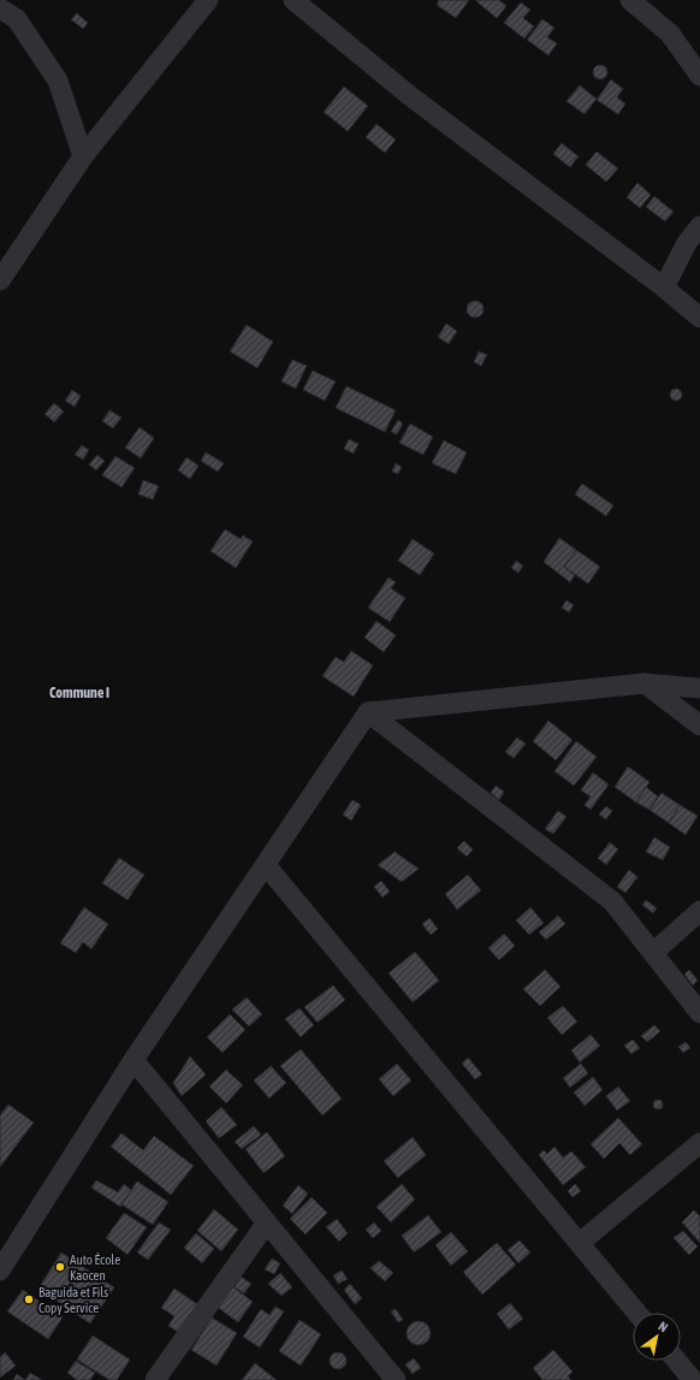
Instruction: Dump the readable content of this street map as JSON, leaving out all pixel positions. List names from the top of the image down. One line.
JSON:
{"districts":["Commune I"],"places":["Auto École Kaocen","Baguida et Fils Copy Service"],"north":"top right"}
